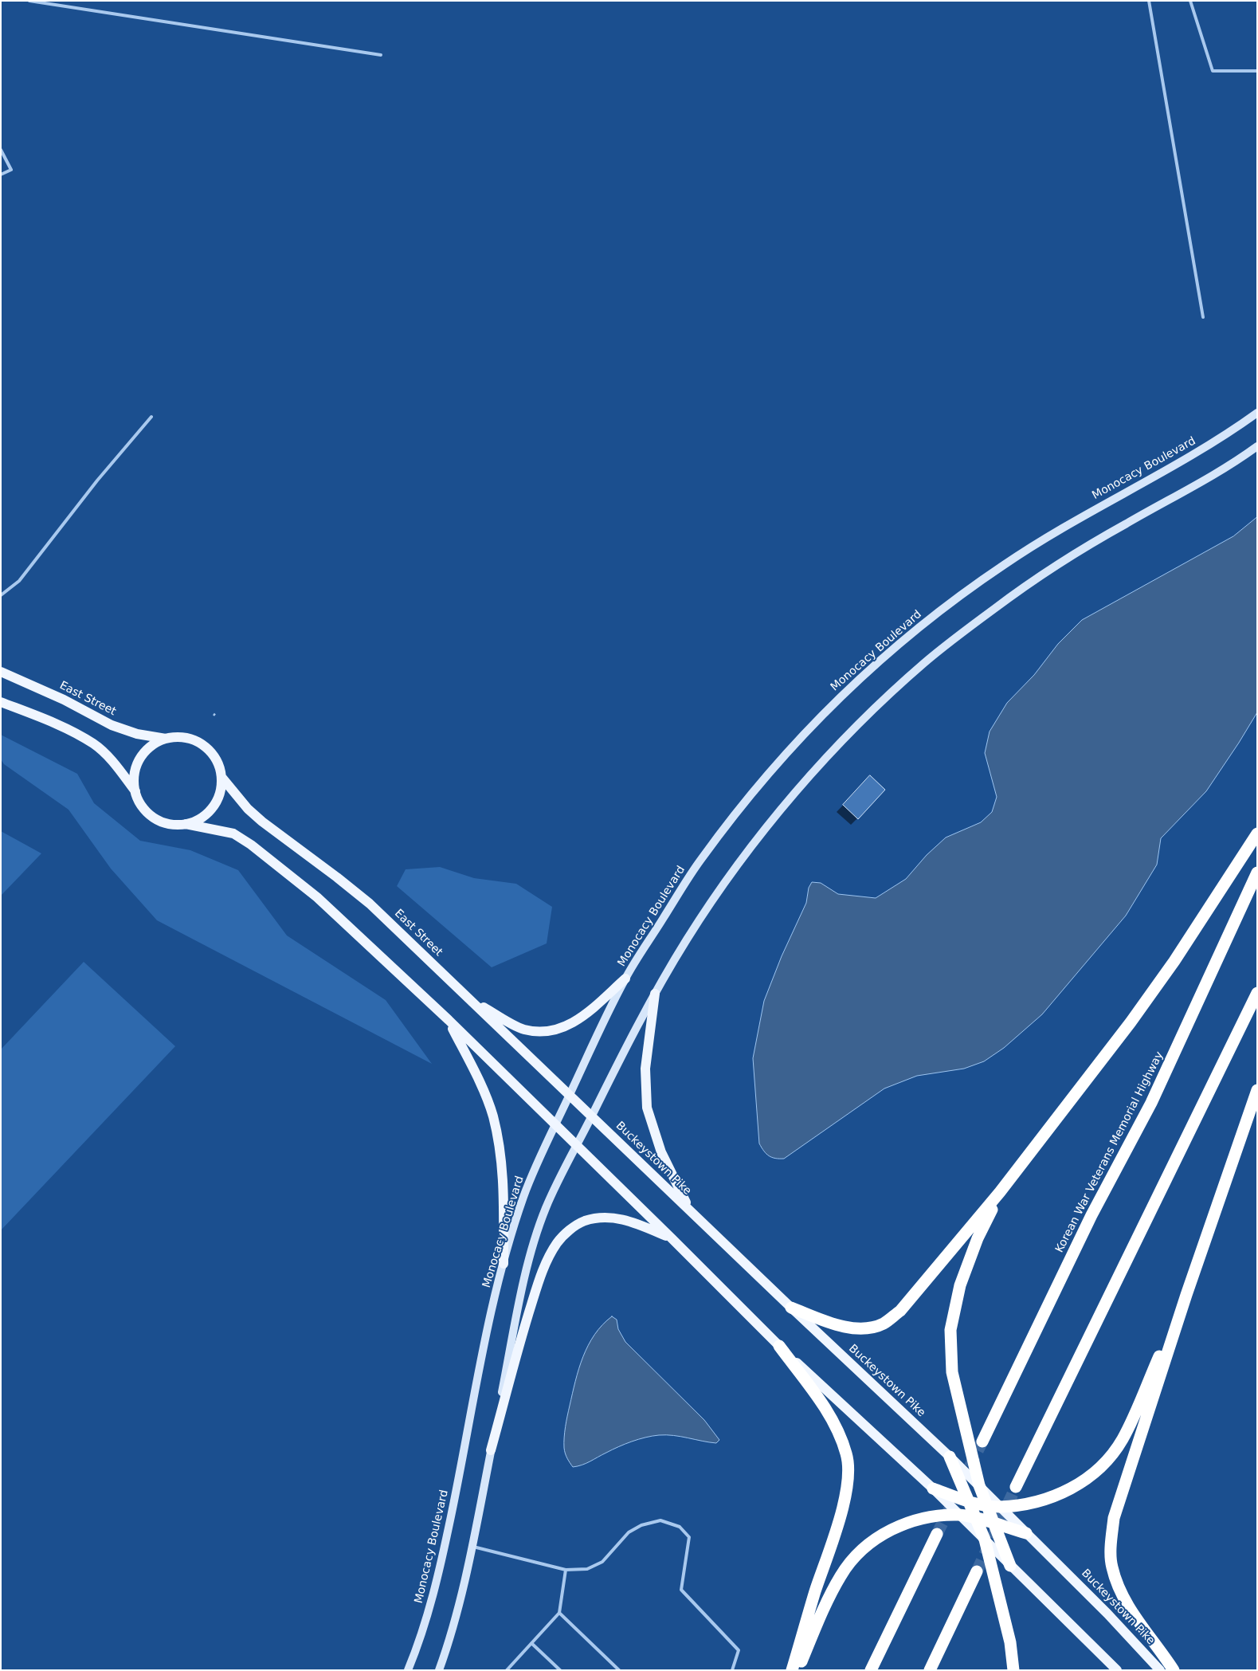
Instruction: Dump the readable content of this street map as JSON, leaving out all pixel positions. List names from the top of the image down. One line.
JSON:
{"streets":{"highway":["Korean War Veterans Memorial Highway"],"main road":["Monocacy Boulevard","East Street","Buckeystown Pike"]},"crossings":[["Monocacy Boulevard","East Street"],["East Street","Buckeystown Pike"]]}
